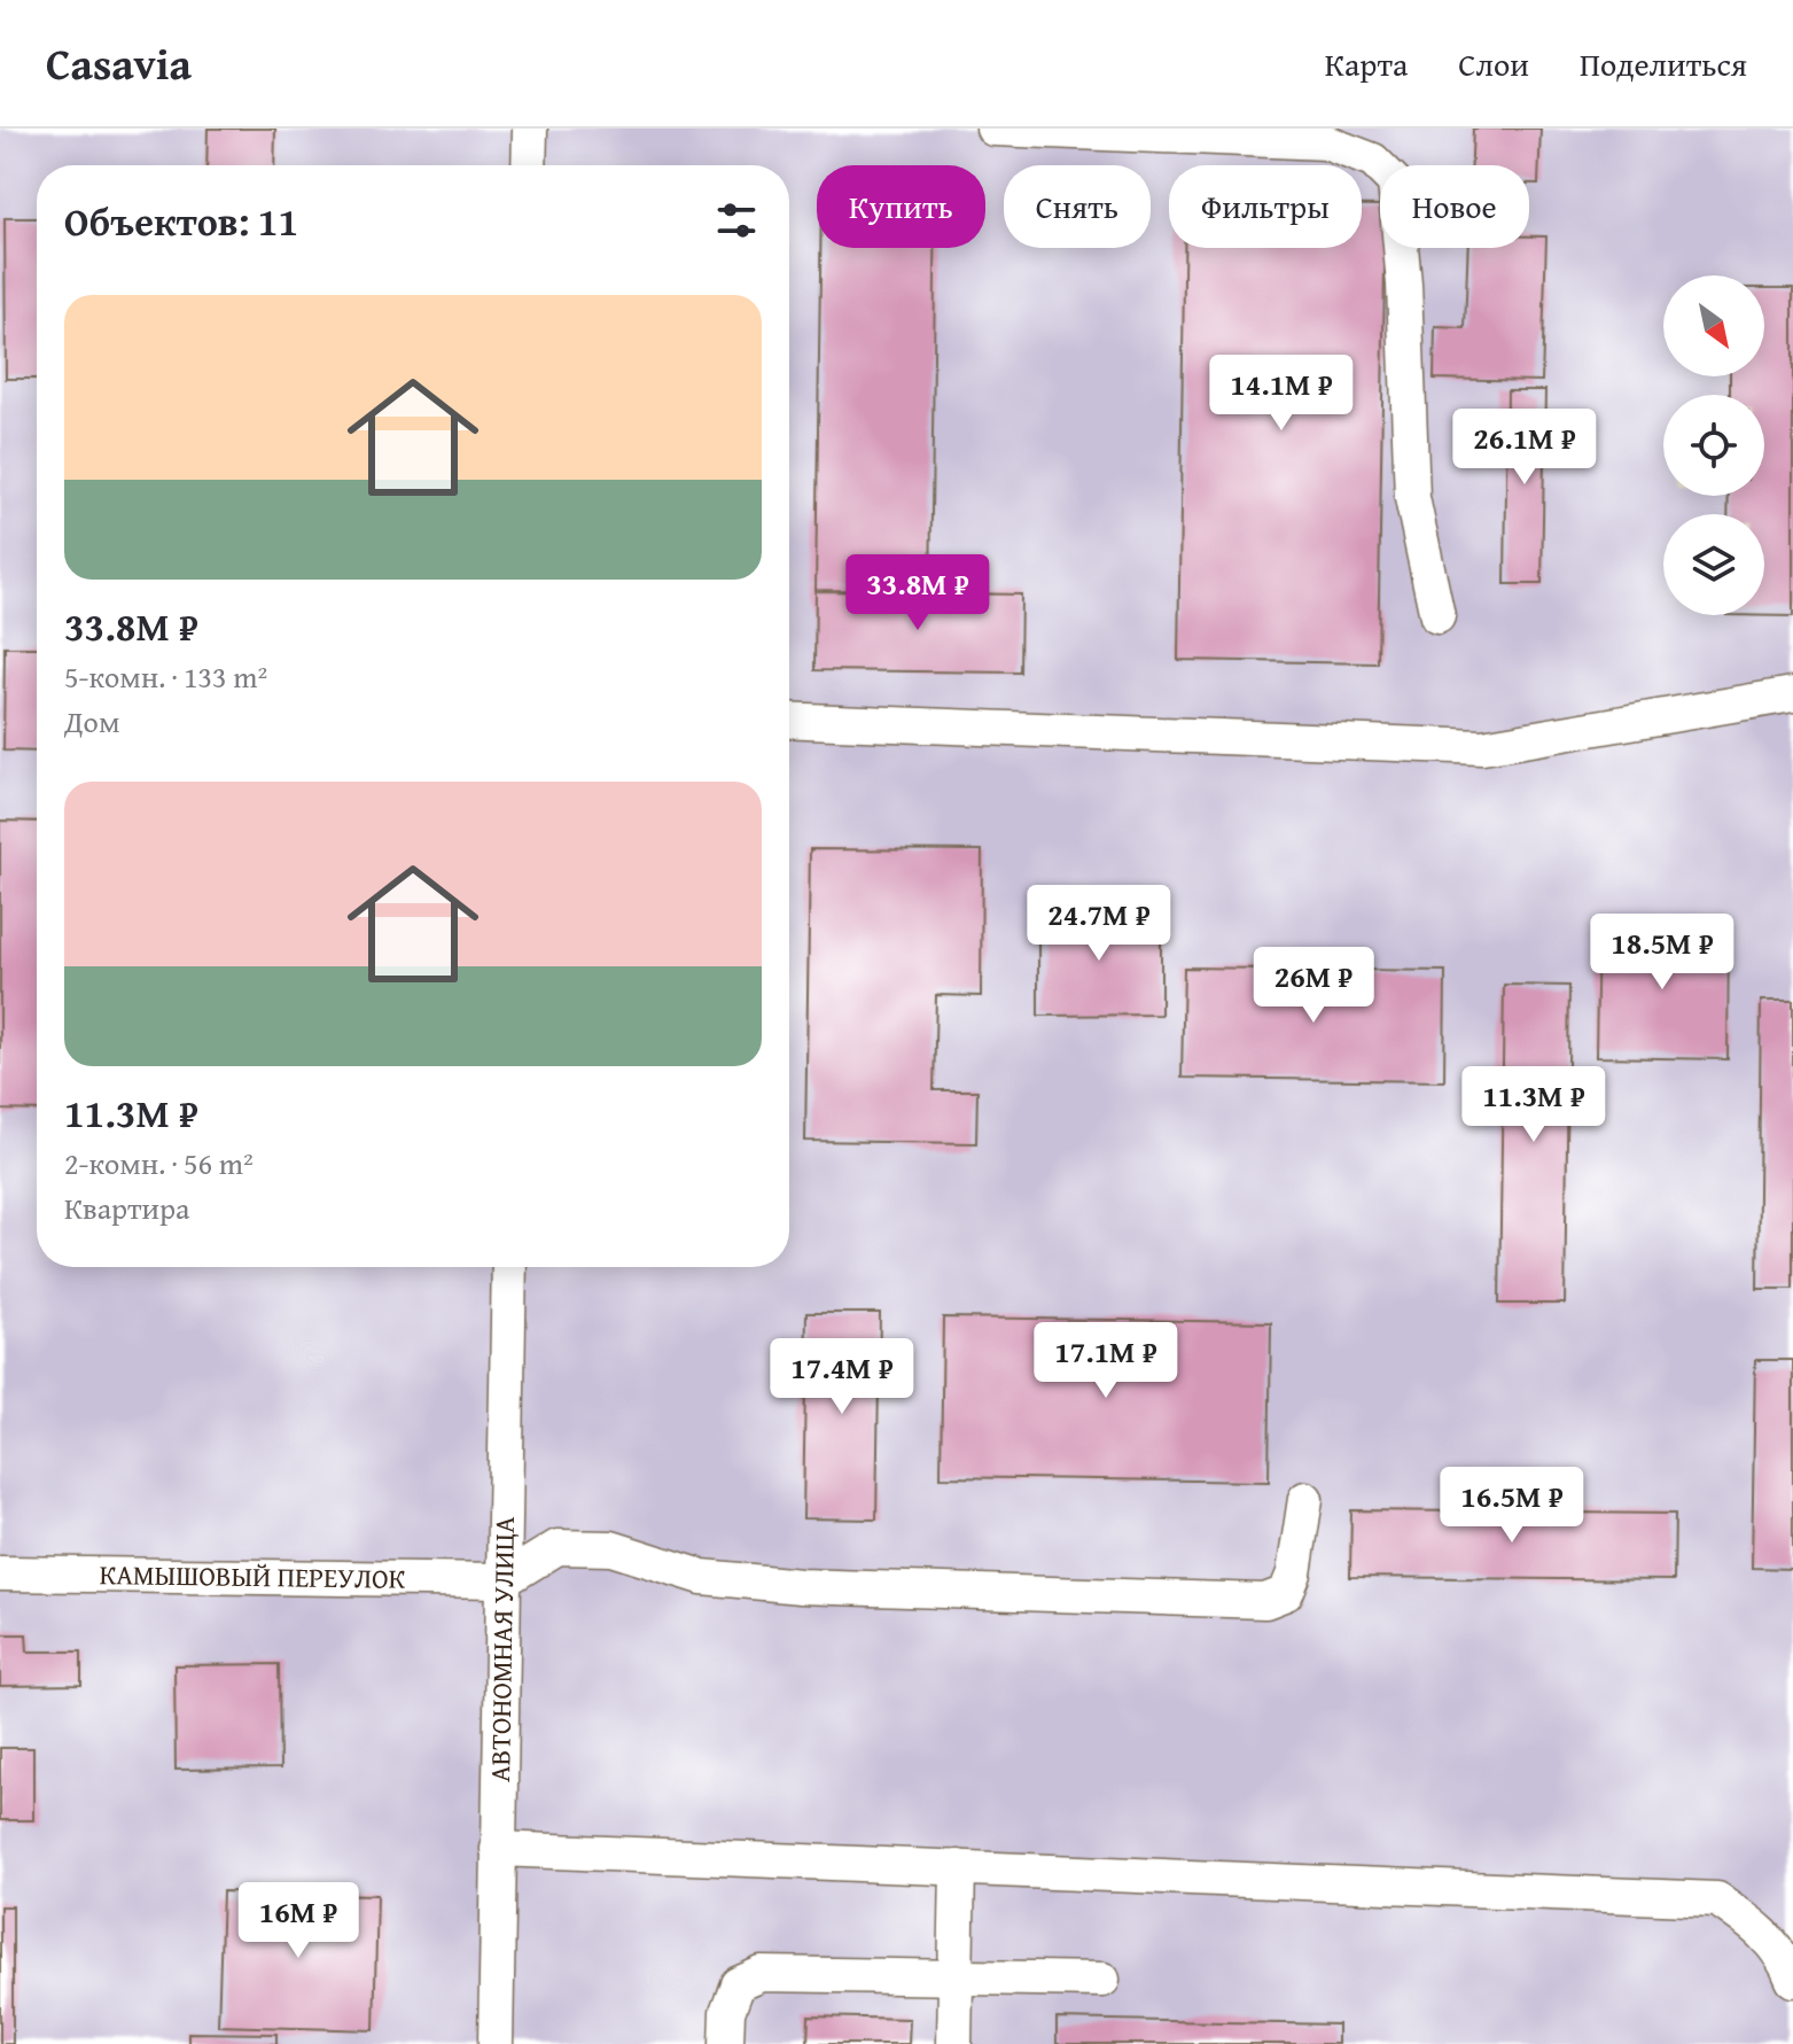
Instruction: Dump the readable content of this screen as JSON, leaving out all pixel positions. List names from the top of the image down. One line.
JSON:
{"streets":{"street":["КАМЫШОВЫЙ ПЕРЕУЛОК","АВТОНОМНАЯ УЛИЦА"]},"crossings":[["КАМЫШОВЫЙ ПЕРЕУЛОК","АВТОНОМНАЯ УЛИЦА"]],"north":"bottom right","page":{"header":"Casavia","nav":["Карта","Слои","Поделиться"],"chip":["Купить","Снять","Фильтры","Новое"],"heading":"Объектов: 11","list":[{"name":"33.8M ₽","note":"5-комн. · 133 m² · Дом"},{"name":"11.3M ₽","note":"2-комн. · 56 m² · Квартира"}],"price":["14.1M ₽","26.1M ₽","33.8M ₽","24.7M ₽","18.5M ₽","26M ₽","11.3M ₽","17.1M ₽","17.4M ₽","16.5M ₽","16M ₽"]}}
